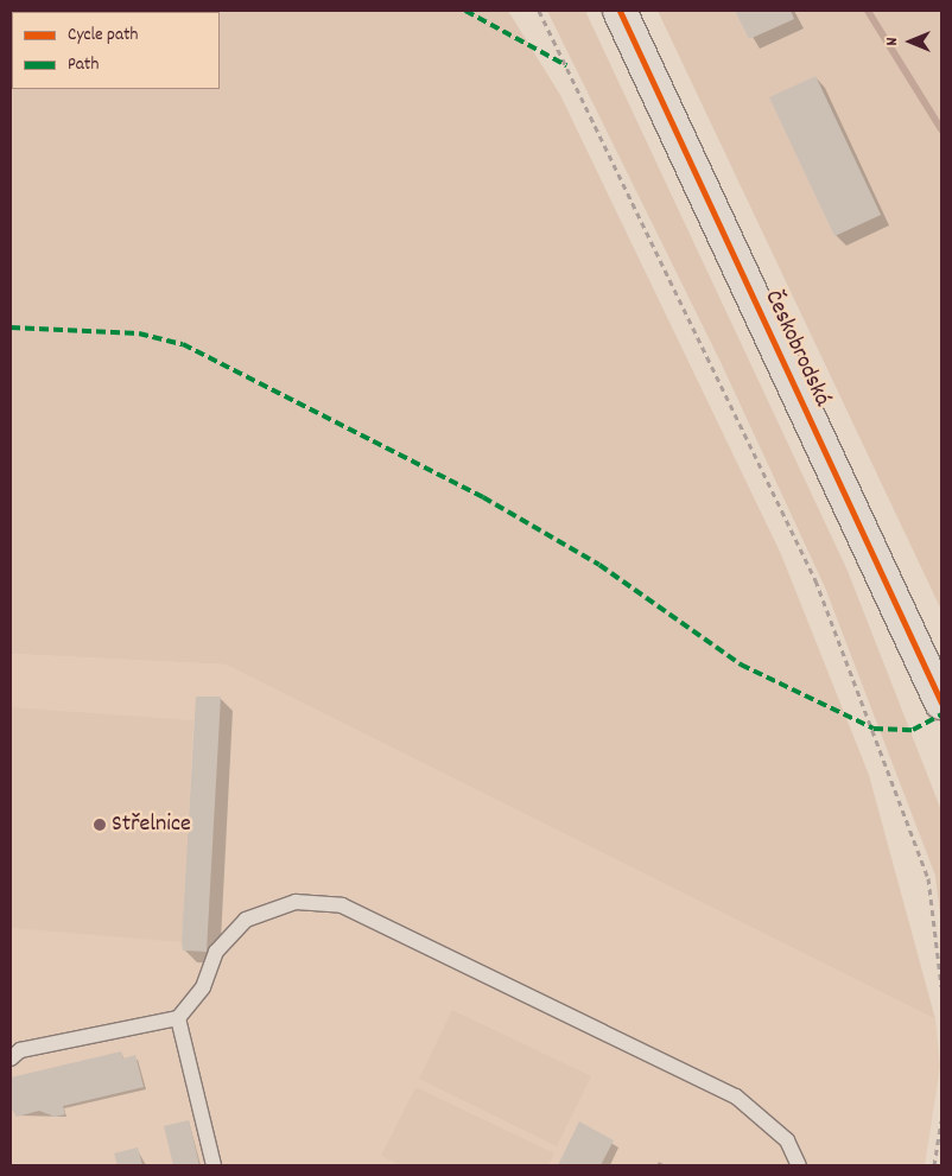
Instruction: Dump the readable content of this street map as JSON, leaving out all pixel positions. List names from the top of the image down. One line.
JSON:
{"streets":{"main road":["Českobrodská"]},"places":["Střelnice"],"legend":["Cycle path","Path"],"north":"left"}
